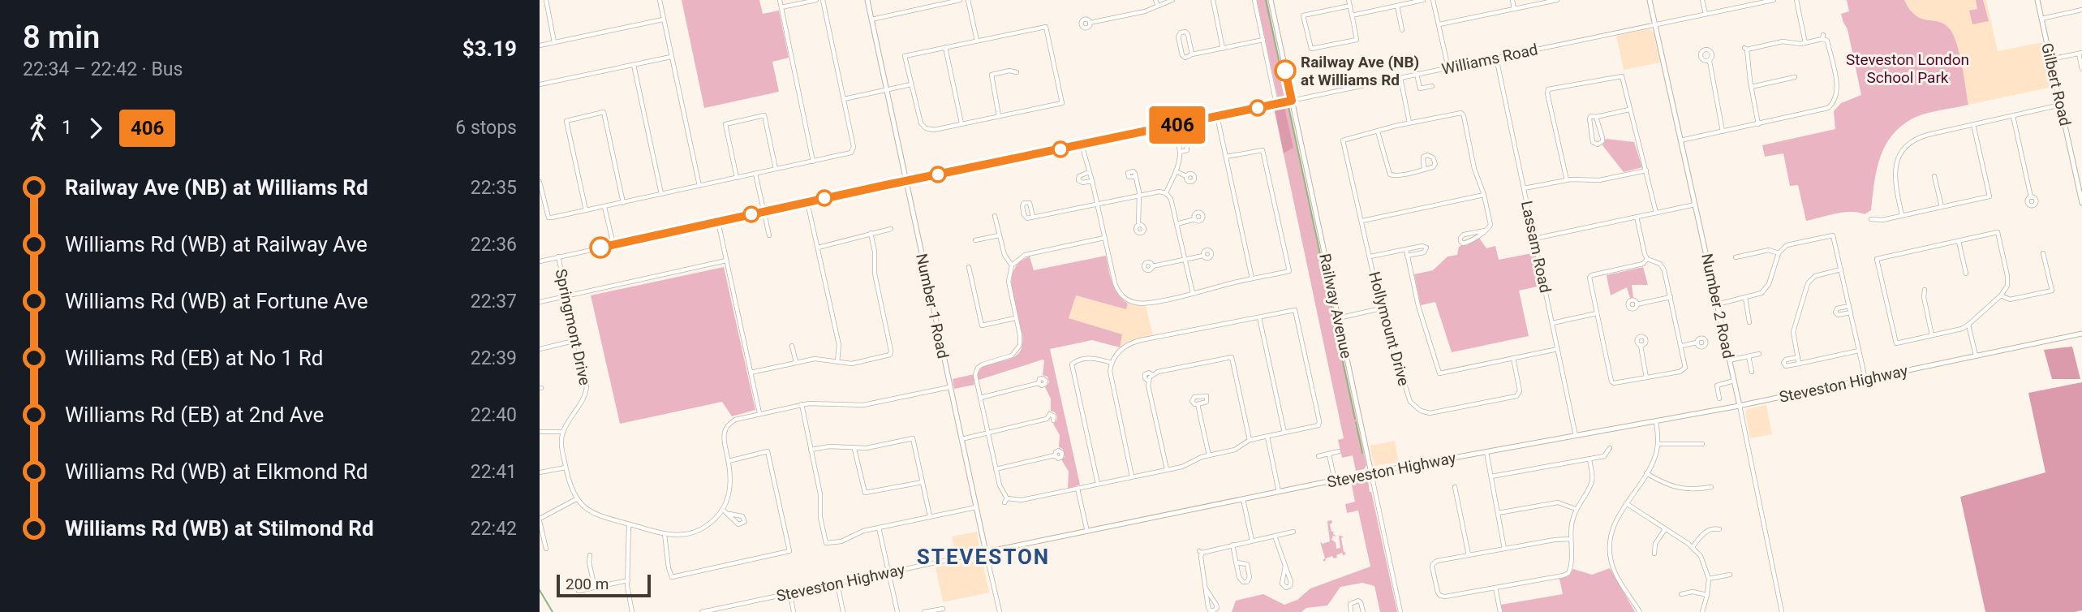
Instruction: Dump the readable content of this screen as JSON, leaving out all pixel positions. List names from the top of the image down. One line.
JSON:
{"streets":{"main road":["Gilbert Road","Number 1 Road","Railway Avenue","Number 2 Road","Steveston Highway"],"street":["Williams Road","Lassam Road","Springmont Drive","Hollymount Drive"]},"crossings":[["Williams Road","Lassam Road"],["Williams Road","Number 1 Road"],["Williams Road","Railway Avenue"],["Williams Road","Number 2 Road"],["Williams Road","Springmont Drive"],["Lassam Road","Steveston Highway"],["Number 1 Road","Steveston Highway"],["Railway Avenue","Steveston Highway"],["Number 2 Road","Steveston Highway"]],"districts":["STEVESTON"],"parks":["Steveston London School Park"],"places":["Railway Ave (NB) at Williams Rd"],"lines":["bus line 406"],"scale_bar":"200 m","page":{"heading":["8 min","22:34 – 22:42 · Bus","$3.19"],"on_map":"406","legs":["1","406","6 stops"],"list":[{"name":"Railway Ave (NB) at Williams Rd","value":"22:35"},{"name":"Williams Rd (WB) at Railway Ave","value":"22:36"},{"name":"Williams Rd (WB) at Fortune Ave","value":"22:37"},{"name":"Williams Rd (EB) at No 1 Rd","value":"22:39"},{"name":"Williams Rd (EB) at 2nd Ave","value":"22:40"},{"name":"Williams Rd (WB) at Elkmond Rd","value":"22:41"},{"name":"Williams Rd (WB) at Stilmond Rd","value":"22:42"}],"scale":"200 m"}}
